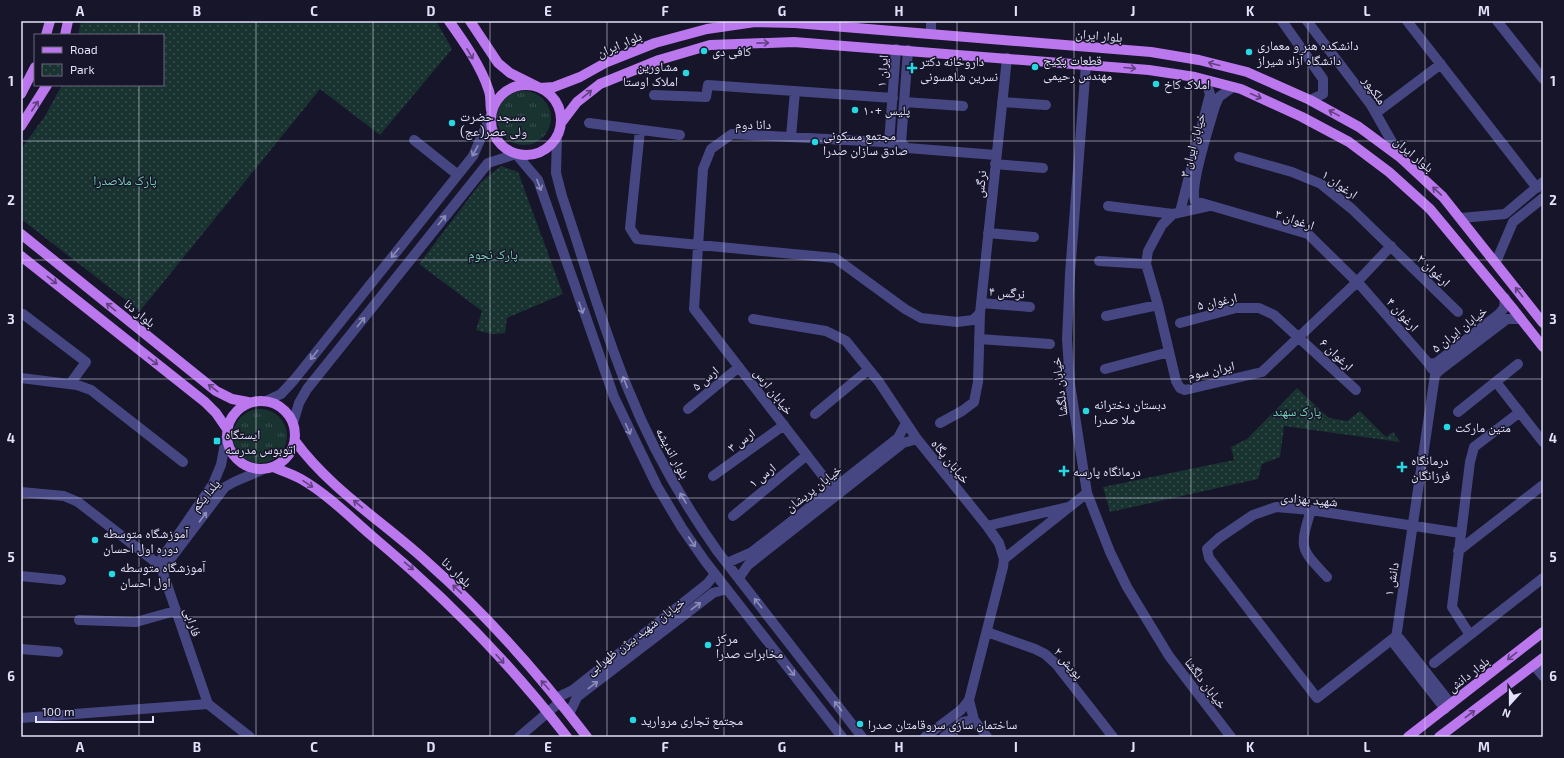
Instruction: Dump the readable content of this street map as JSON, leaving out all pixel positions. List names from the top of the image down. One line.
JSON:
{"streets":{"main road":["بلوار ایران","بلوار دنا","بلوار دانش"],"street":["ایران ۱","ملکپور","دانا دوم","خیابان ایران ۳","نرگس","ارغوان ۱","ارغوان ۳","ارغوان ۲","نرگس ۴","ارغوان ۵","ارغوان ۴","خیابان ایران ۵","ارغوان ۶","ایران سوم","ارس ۵","خیابان دلگشا","خیابان ارس","ارس ۳","بلوار اندیشه","خیابان پگاه","ارس ۱","خیابان پریشان","یلدا یکم","شهید بهزادی","دانش ۱","فارابی","خیابان شهید بیژن ظهرابی","پویش ۲"]},"crossings":[["بلوار ایران","ملکپور"],["بلوار ایران","بلوار اندیشه"],["ایران ۱","دانا دوم"],["دانا دوم","نرگس"],["دانا دوم","خیابان ارس"],["خیابان ایران ۳","ارغوان ۳"],["نرگس","نرگس ۴"],["ارغوان ۱","ارغوان ۲"],["ارغوان ۱","ایران سوم"],["ارغوان ۳","ارغوان ۴"],["ارغوان ۳","ایران سوم"],["ارغوان ۲","ایران سوم"],["ارغوان ۵","ارغوان ۶"],["ارغوان ۵","ایران سوم"],["بلوار دنا","یلدا یکم"],["بلوار دنا","خیابان شهید بیژن ظهرابی"],["ارغوان ۴","خیابان ایران ۵"],["ارغوان ۴","ایران سوم"],["ارغوان ۶","ایران سوم"],["ارس ۵","خیابان ارس"],["خیابان ارس","ارس ۳"],["خیابان ارس","ارس ۱"],["خیابان ارس","خیابان پریشان"],["بلوار اندیشه","خیابان پریشان"],["خیابان پگاه","خیابان پریشان"],["خیابان پگاه","پویش ۲"],["یلدا یکم","فارابی"],["شهید بهزادی","دانش ۱"]],"parks":["پارک ملاصدرا","پارک نجوم","پارک سهند"],"places":{"other":["کافی دی","دانشکده هنر و معماری دانشگاه آزاد شیراز","قطعات پکیج مهندس رحیمی","مشاورین املاک اوستا","املاک کاخ","پلیس +۱۰","مسجد حضرت ولی عصر(عج)","مجتمع مسکونی صادق سازان صدرا","دبستان دخترانه ملا صدرا","متین مارکت","آموزشگاه متوسطه دوره اول احسان","آموزشگاه متوسطه اول احسان","مرکز مخابرات صدرا","مجتمع تجاری مروارید","ساختمان سازی سروقامتان صدرا"],"health":["داروخانه دکتر نسرین شاهسونی","درمانگاه فرزانگان","درمانگاه پارسه"],"transit":["ایستگاه اتوبوس مدرسه"]},"legend":["Road","Park"],"scale_bar":"100 m","north":"bottom","grid":{"columns":["A","B","C","D","E","F","G","H","I","J","K","L","M"],"rows":["1","2","3","4","5","6"]}}
